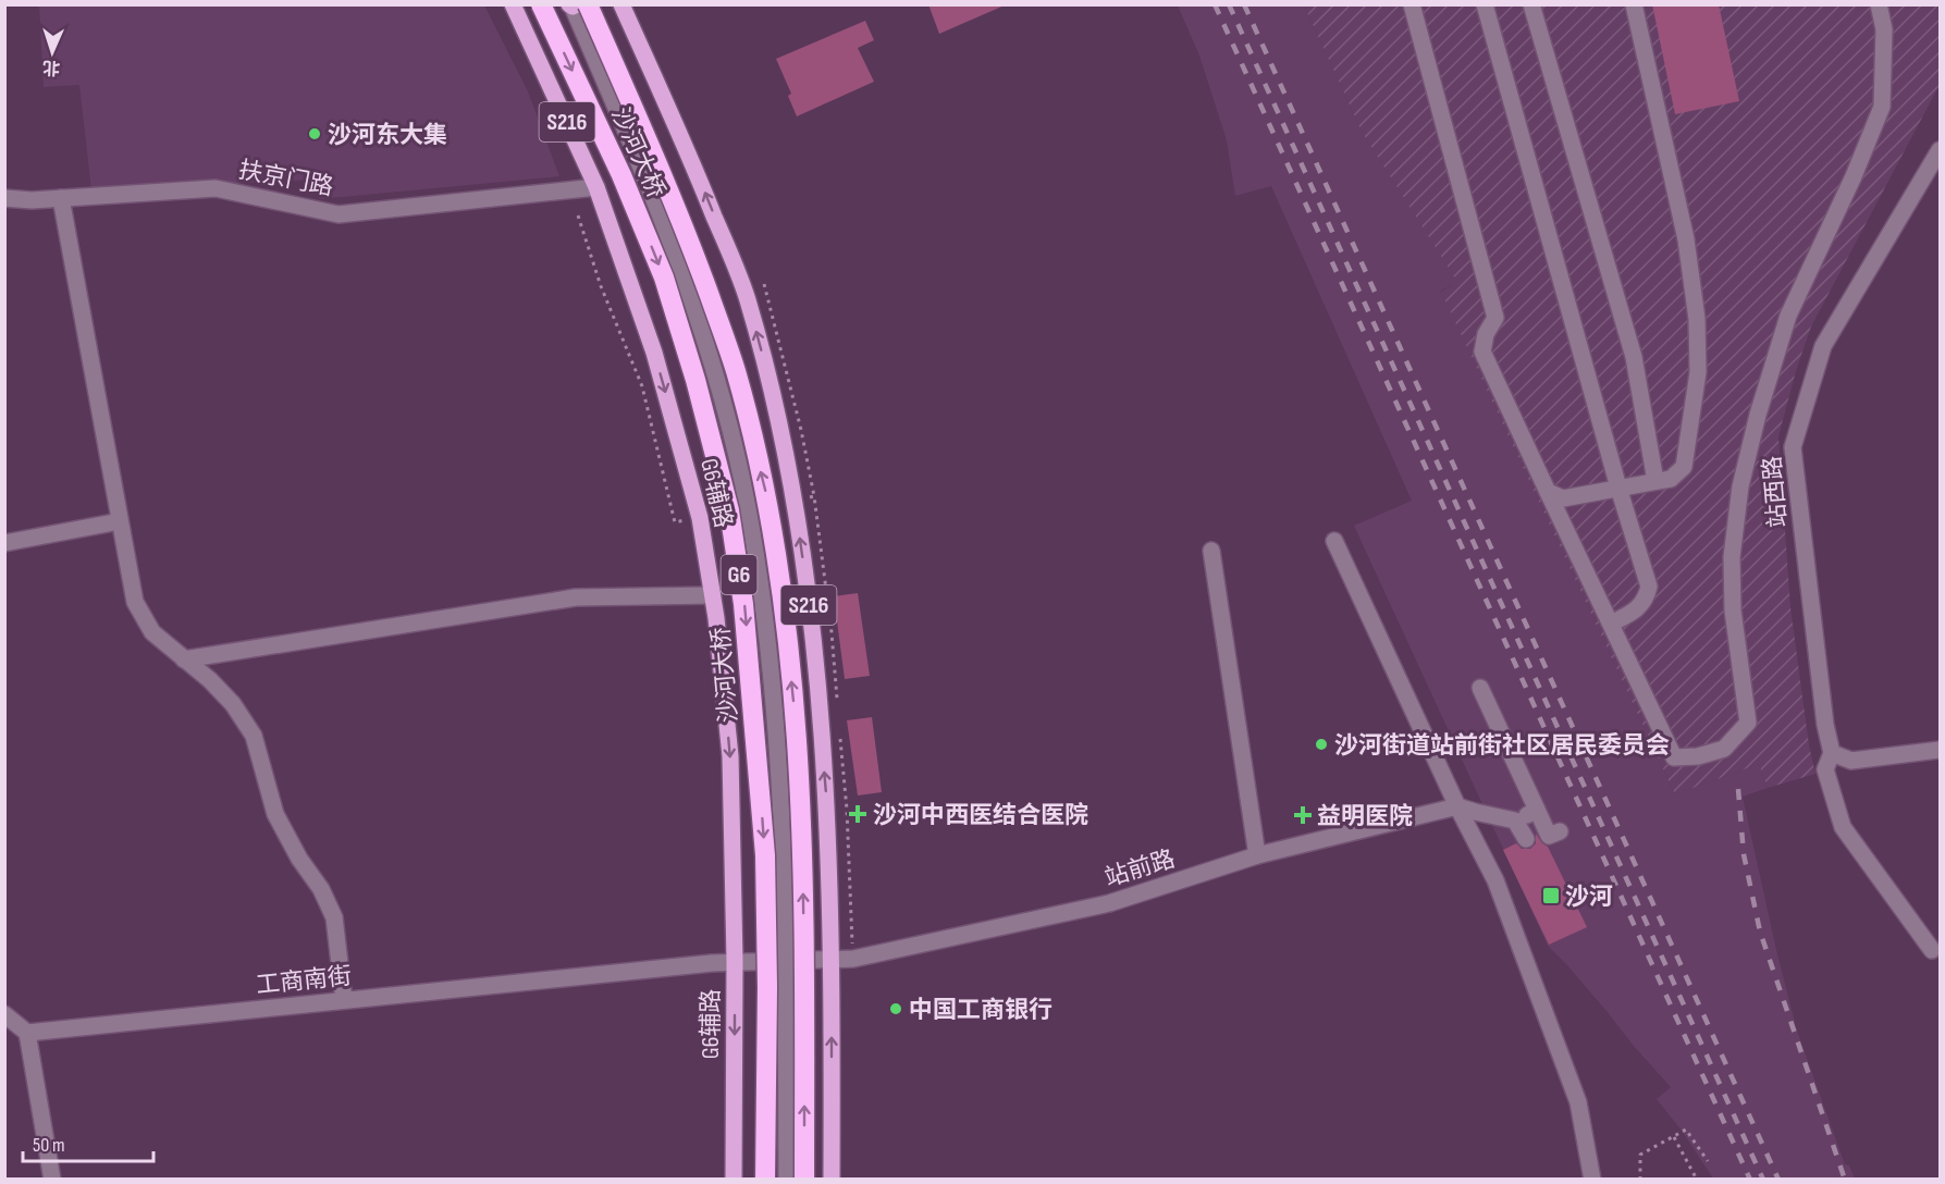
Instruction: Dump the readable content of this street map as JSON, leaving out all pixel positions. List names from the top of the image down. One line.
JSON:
{"streets":{"highway":["沙河大桥","G6"],"main road":["S216","G6辅路"],"street":["扶京门路","站西路","站前路","工商南街"]},"crossings":[["S216","站前路"],["扶京门路","G6辅路"],["G6辅路","工商南街"],["站前路","工商南街"]],"places":{"other":["沙河东大集","沙河街道站前街社区居民委员会","中国工商银行"],"health":["沙河中西医结合医院","益明医院"],"transit":["沙河"]},"scale_bar":"50 m","north":"bottom"}
